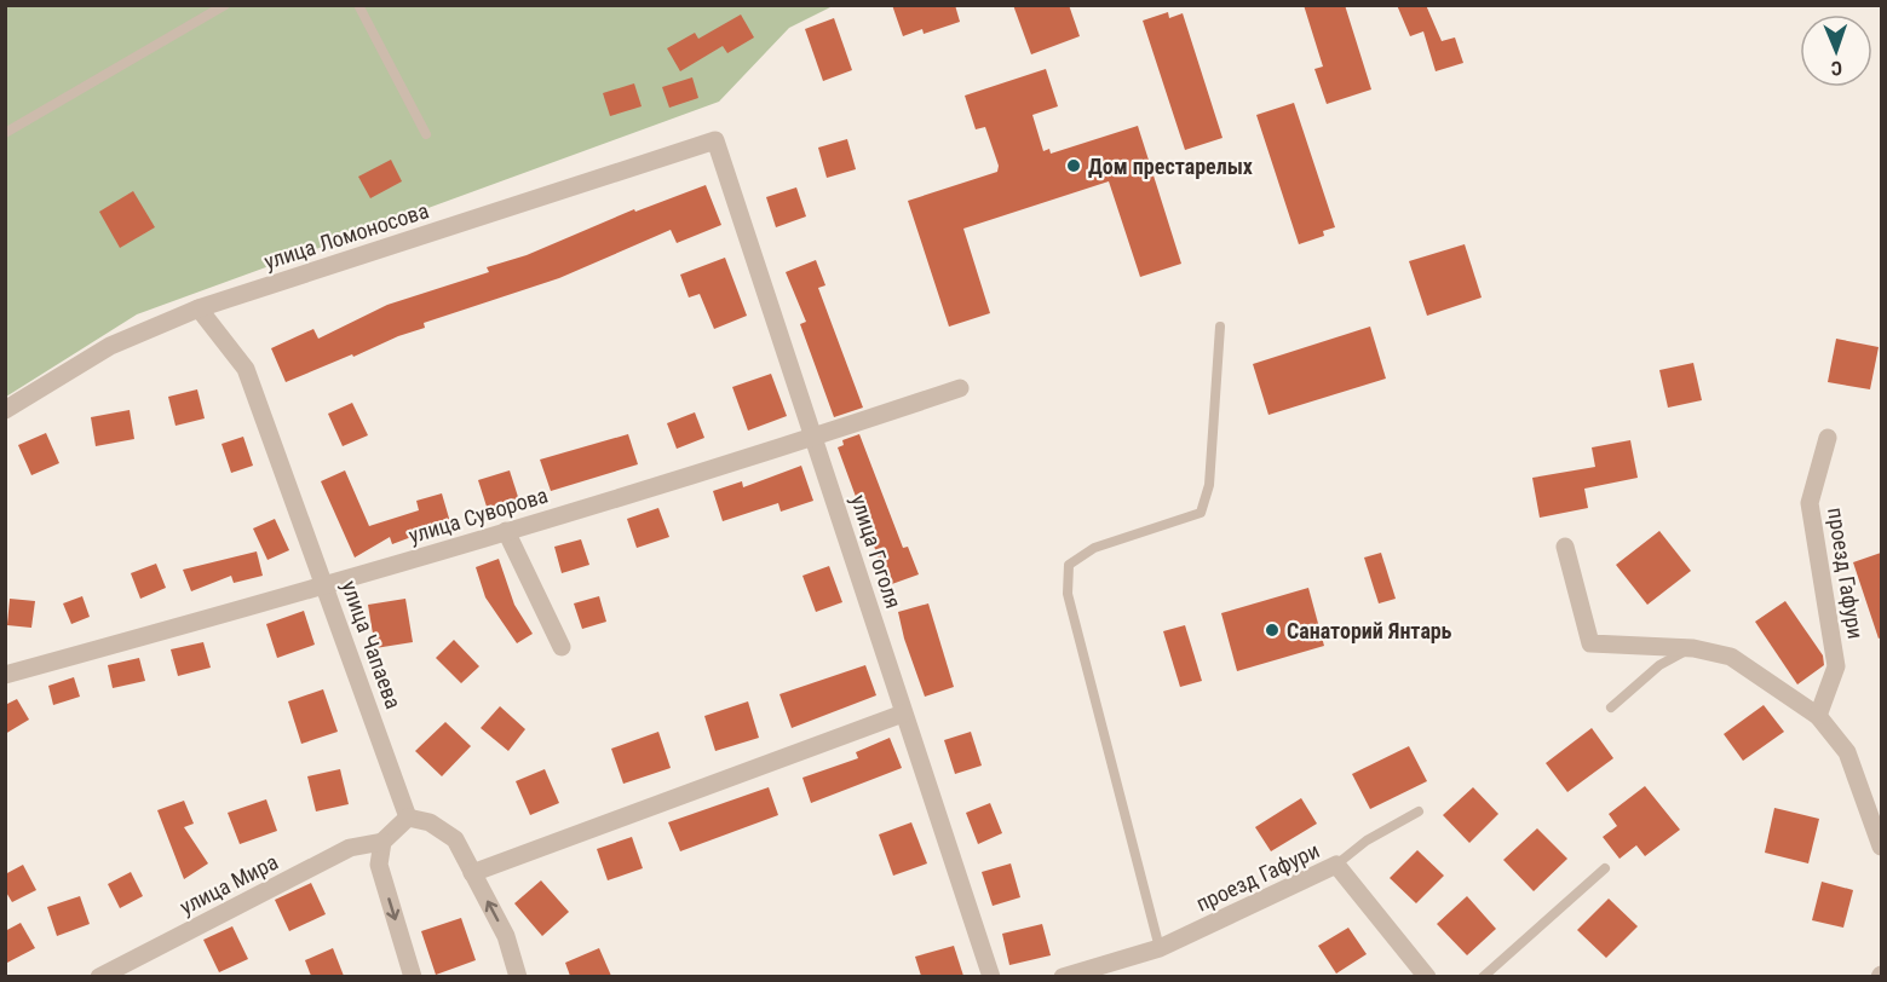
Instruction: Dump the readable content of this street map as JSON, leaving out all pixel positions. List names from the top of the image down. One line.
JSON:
{"streets":{"street":["улица Ломоносова","улица Суворова","улица Гоголя","проезд Гафури","улица Чапаева","улица Мира"]},"crossings":[["улица Ломоносова","улица Гоголя"],["улица Ломоносова","улица Чапаева"],["улица Суворова","улица Гоголя"],["улица Суворова","улица Чапаева"]],"places":["Дом престарелых","Санаторий Янтарь"],"north":"bottom"}
